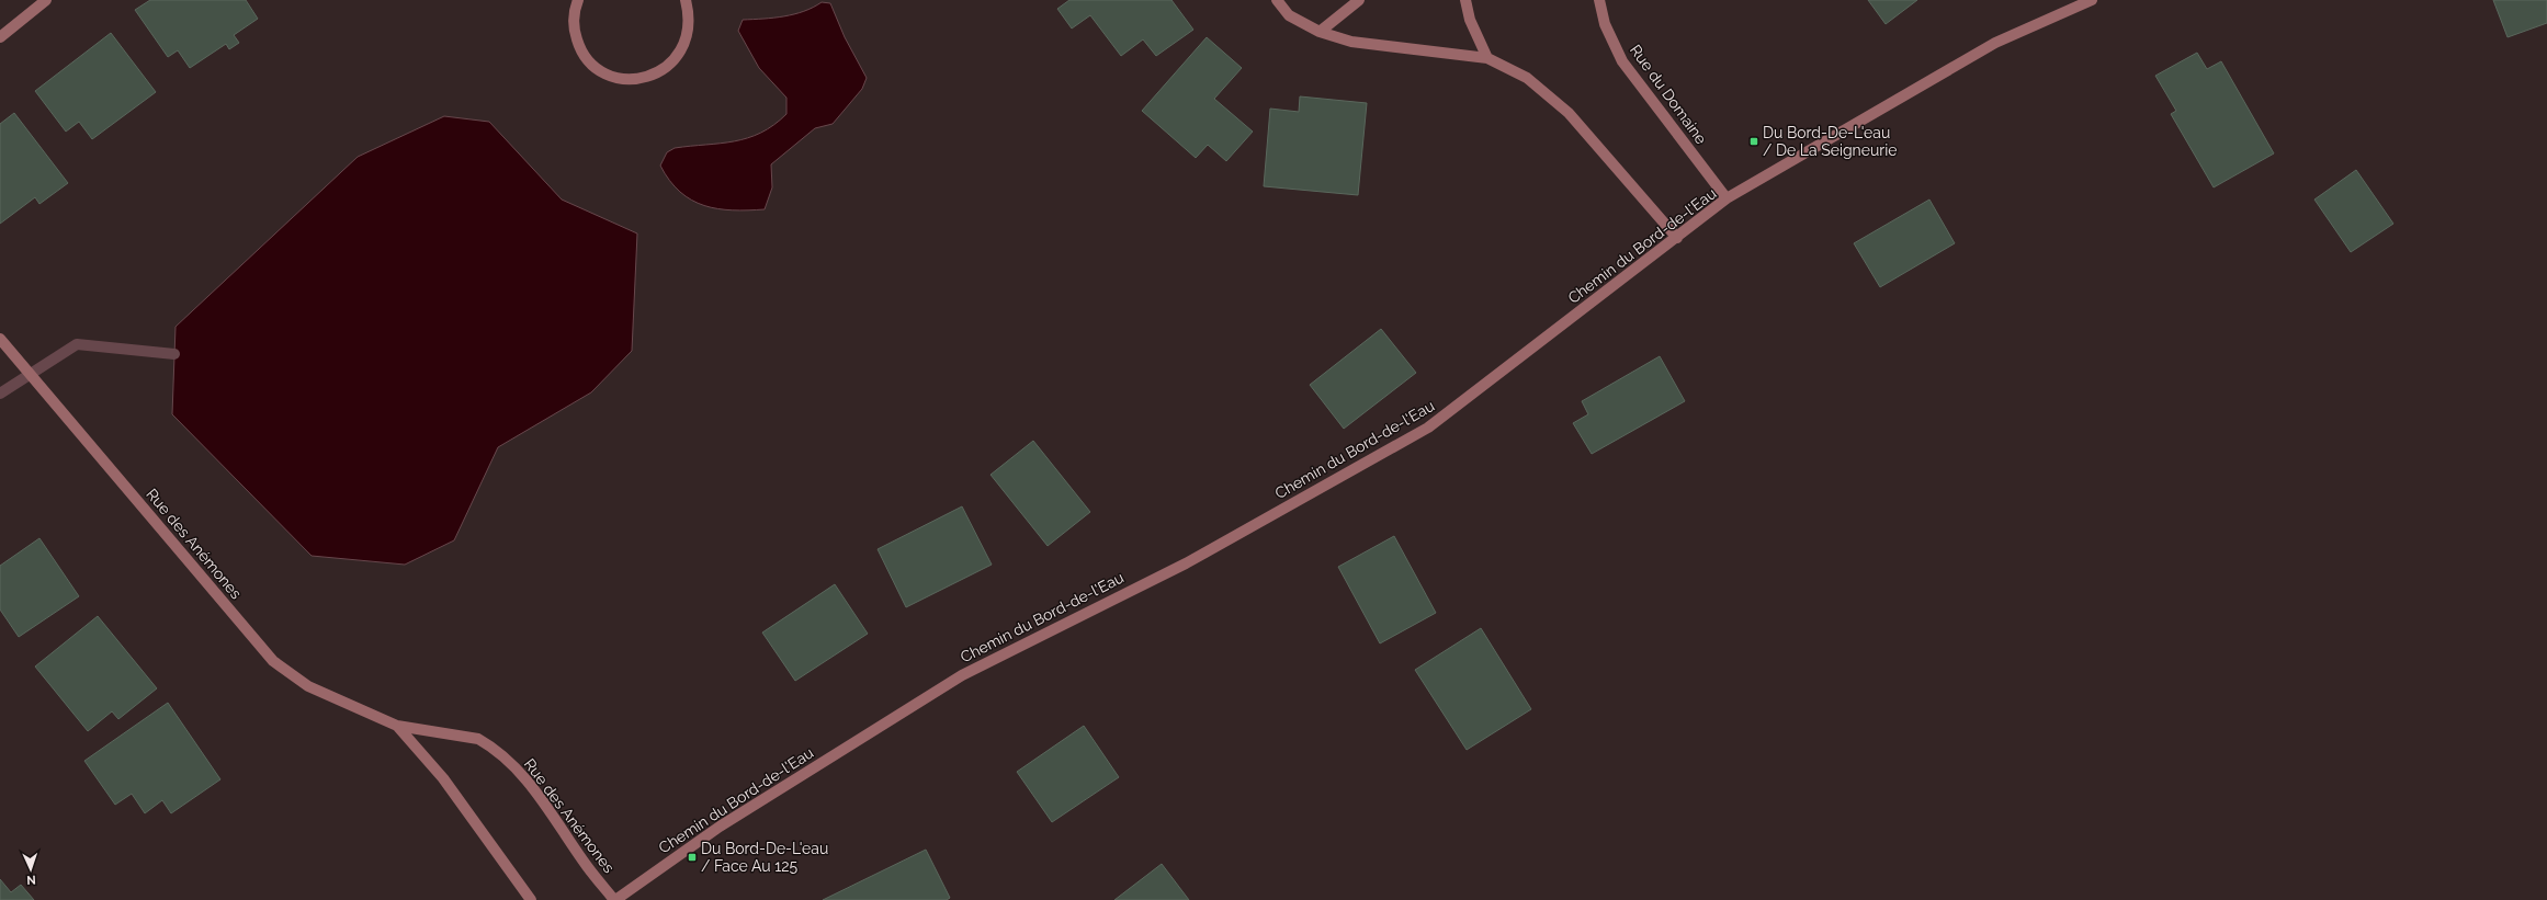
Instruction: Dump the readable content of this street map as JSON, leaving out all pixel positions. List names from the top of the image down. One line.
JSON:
{"streets":{"street":["Rue du Domaine","Chemin du Bord-de-l'Eau","Rue des Anémones"]},"crossings":[["Rue du Domaine","Chemin du Bord-de-l'Eau"],["Chemin du Bord-de-l'Eau","Rue des Anémones"]],"places":{"transit":["Du Bord-De-L'eau / De La Seigneurie","Du Bord-De-L'eau / Face Au 125"]},"north":"bottom"}
